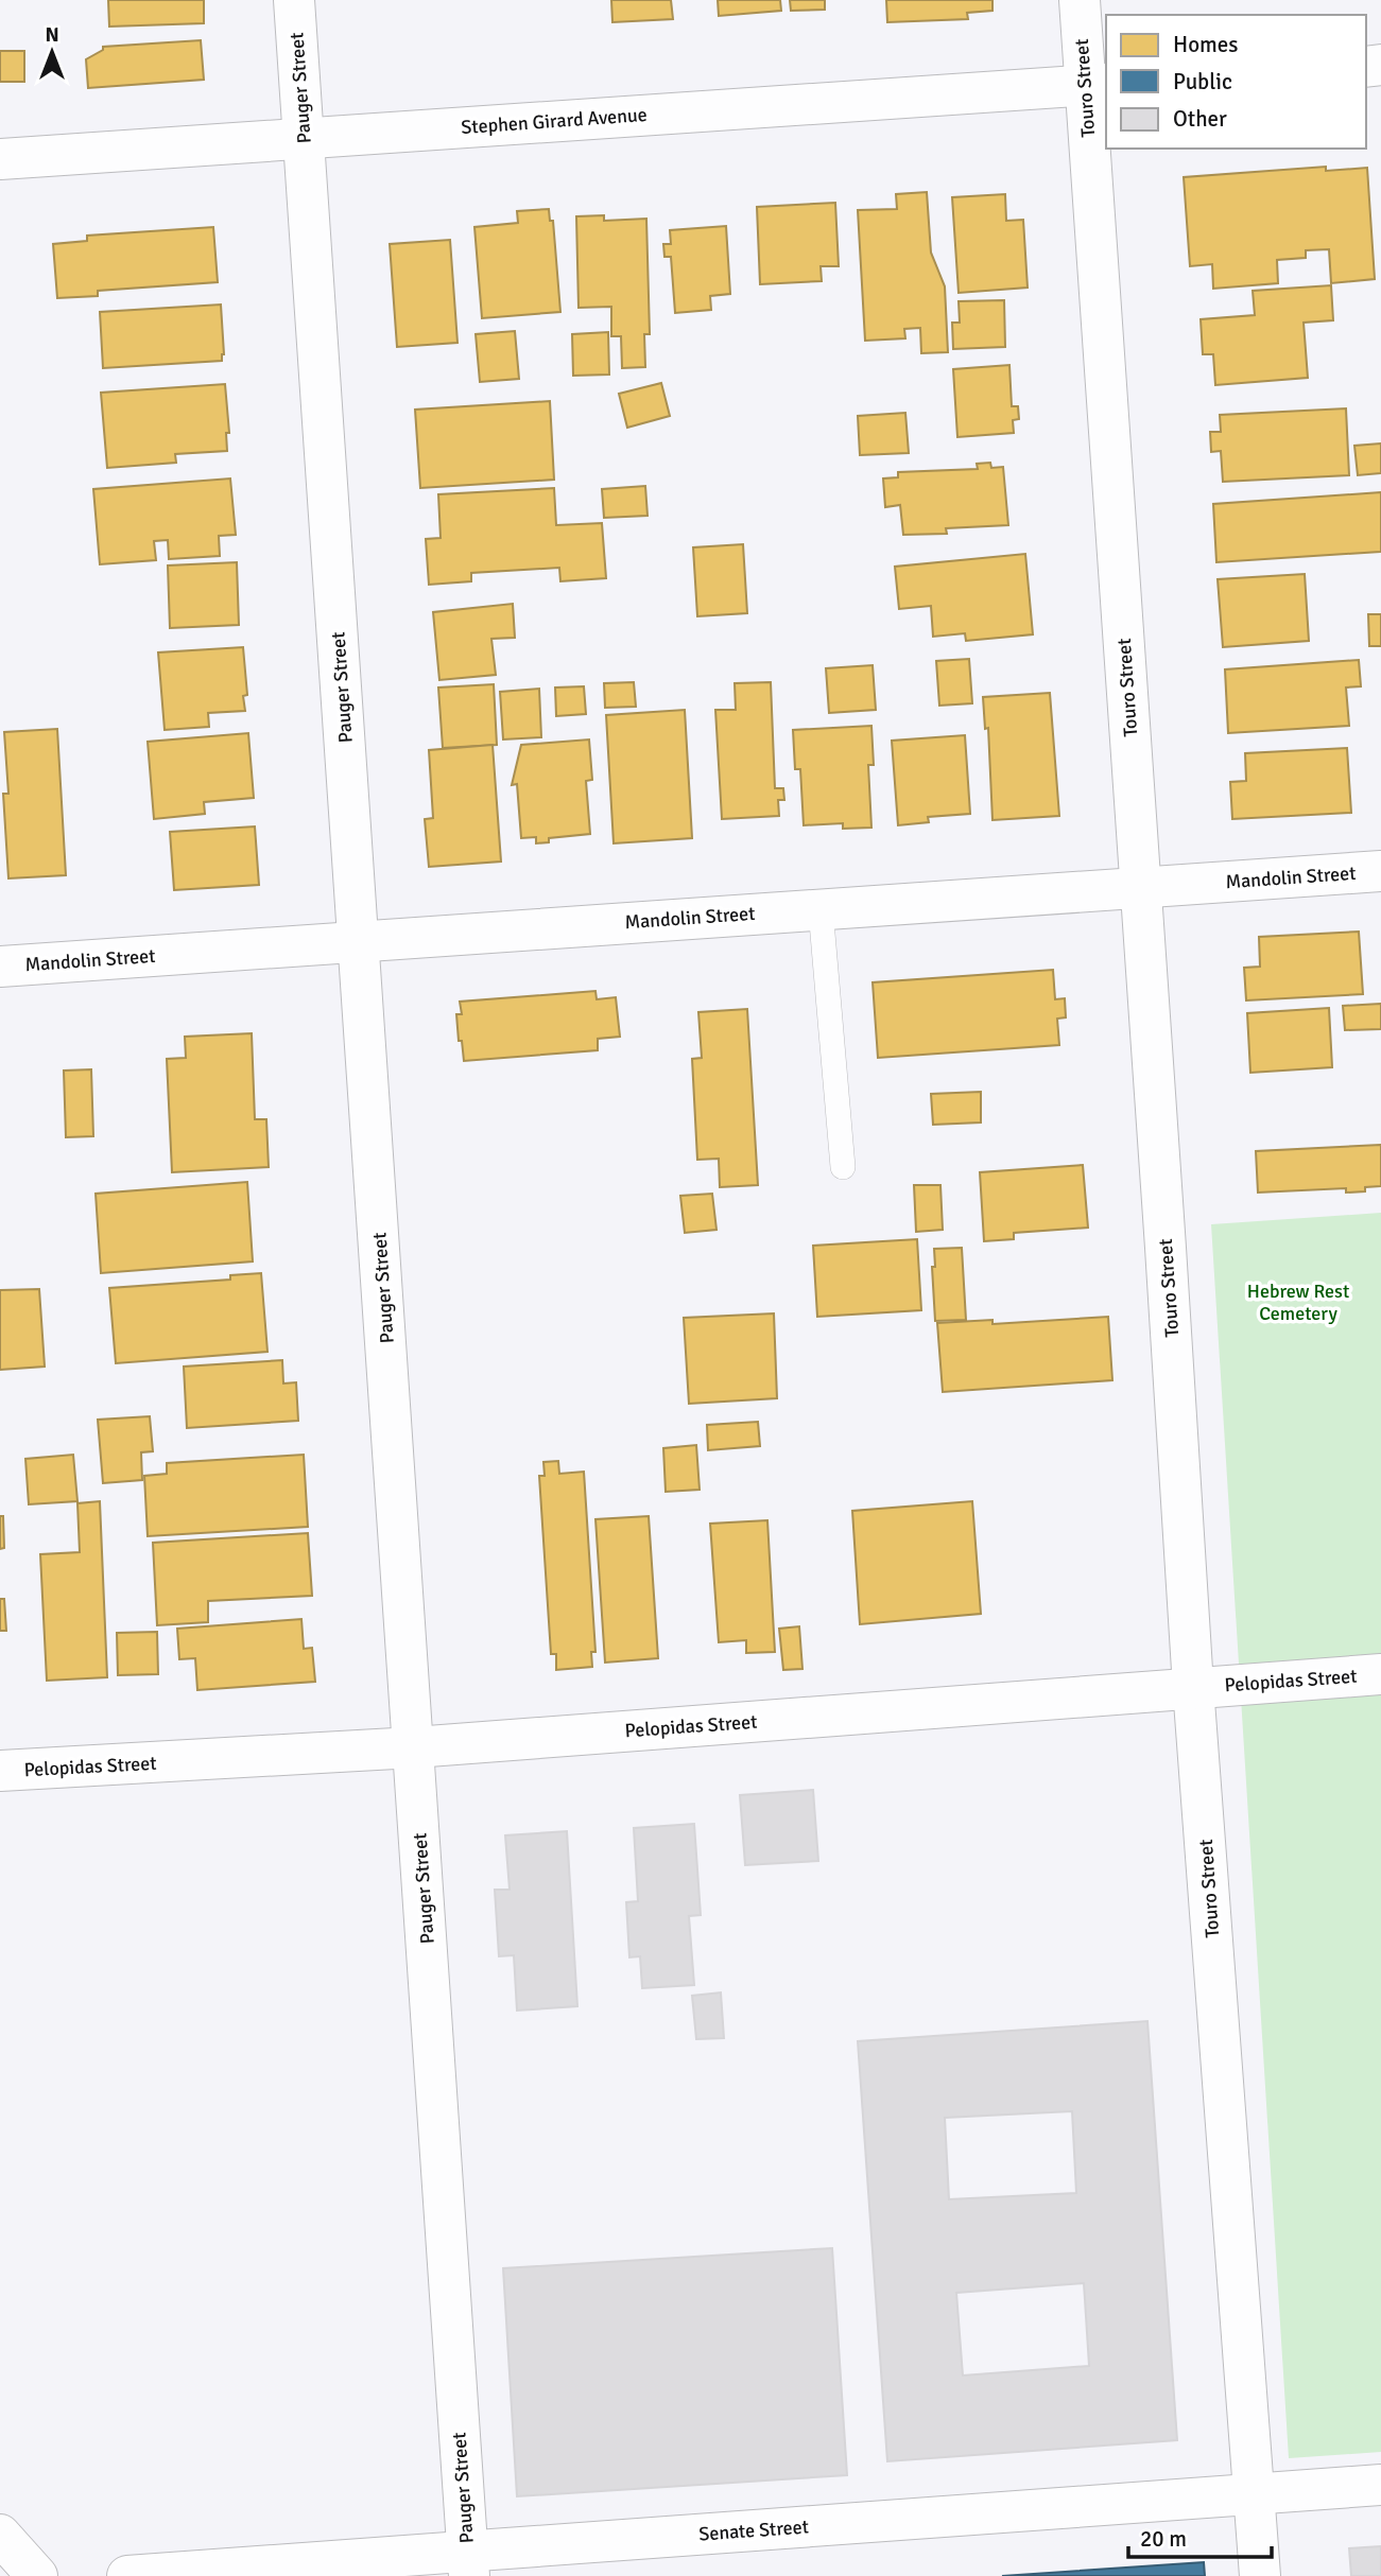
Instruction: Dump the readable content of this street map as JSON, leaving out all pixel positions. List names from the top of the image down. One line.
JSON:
{"streets":{"street":["Pauger Street","Touro Street","Stephen Girard Avenue","Mandolin Street","Pelopidas Street","Senate Street"]},"crossings":[["Pauger Street","Stephen Girard Avenue"],["Pauger Street","Mandolin Street"],["Pauger Street","Pelopidas Street"],["Pauger Street","Senate Street"],["Touro Street","Stephen Girard Avenue"],["Touro Street","Mandolin Street"],["Touro Street","Pelopidas Street"],["Touro Street","Senate Street"]],"parks":["Hebrew Rest Cemetery"],"legend":["Homes","Public","Other"],"scale_bar":"20 m","north":"top"}
